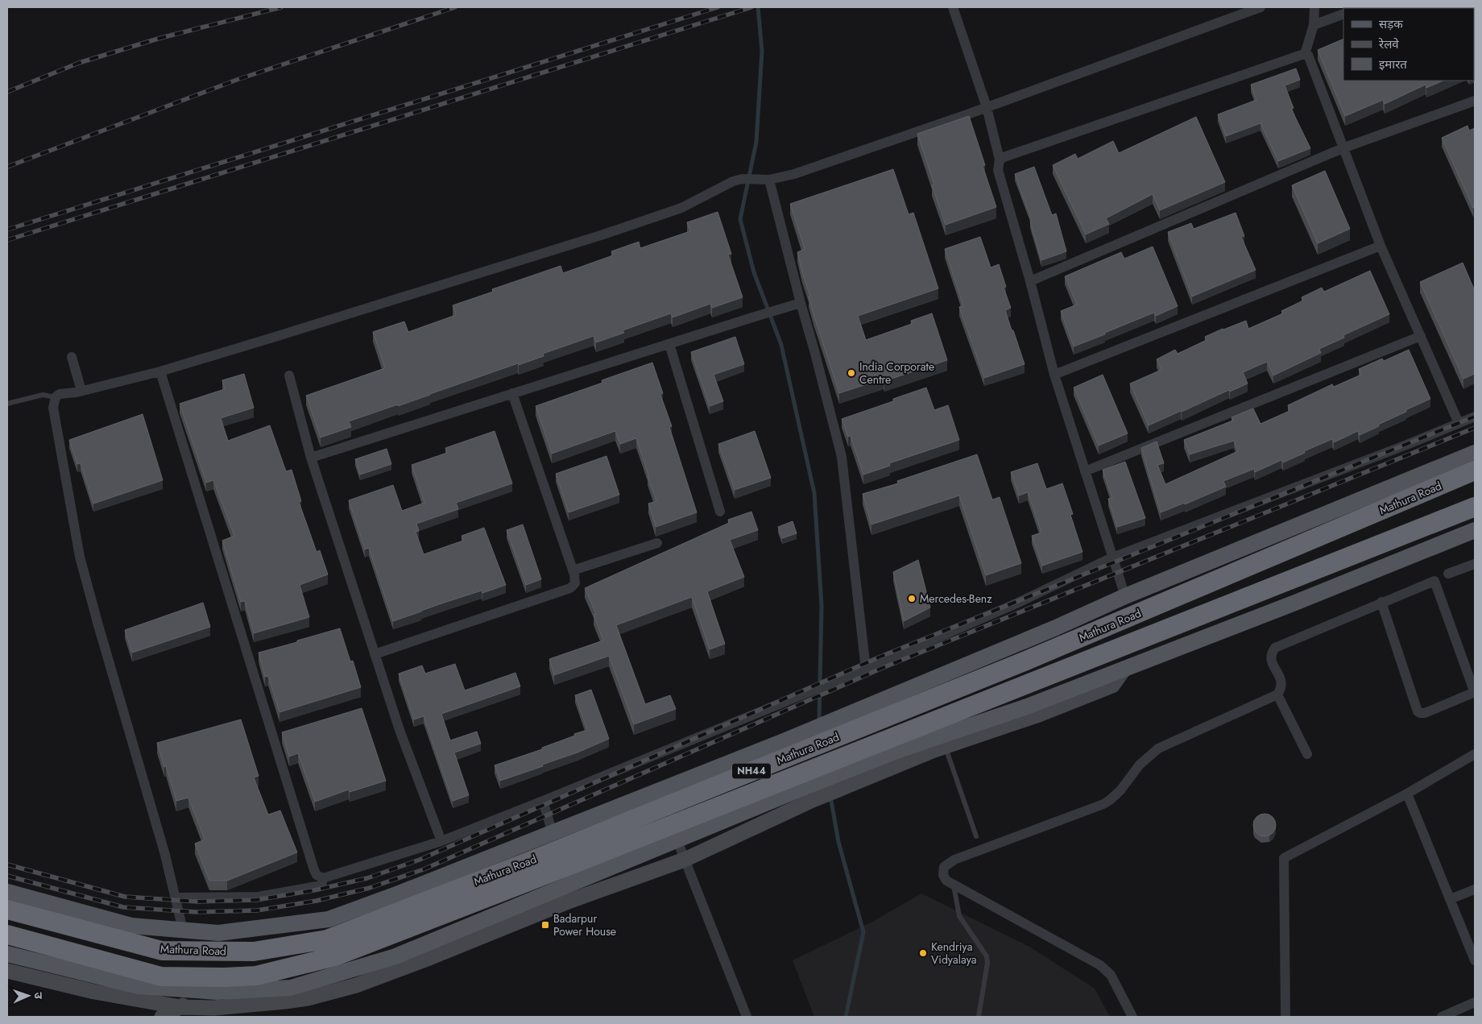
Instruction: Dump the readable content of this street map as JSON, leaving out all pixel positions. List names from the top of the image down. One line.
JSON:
{"streets":{"highway":["Mathura Road","NH44"]},"places":{"other":["India Corporate Centre","Mercedes-Benz","Kendriya Vidyalaya"],"transit":["Badarpur Power House"]},"legend":["सड़क","रेलवे","इमारत"],"north":"right"}
